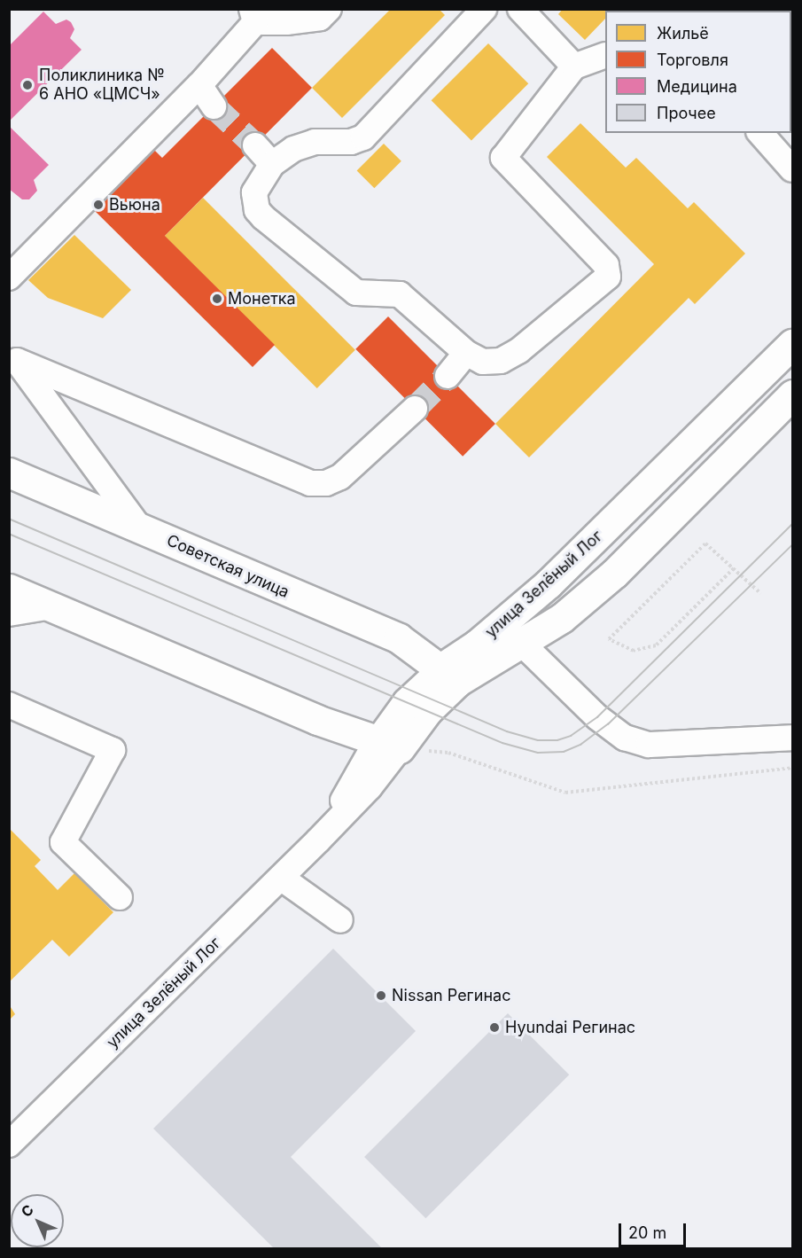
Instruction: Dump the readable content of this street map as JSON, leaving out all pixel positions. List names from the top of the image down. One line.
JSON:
{"streets":{"main road":["Советская улица","улица Зелёный Лог"]},"crossings":[["Советская улица","улица Зелёный Лог"]],"places":["Поликлиника № 6 АНО «ЦМСЧ»","Вьюна","Монетка","Nissan Регинас","Hyundai Регинас"],"legend":["Жильё","Торговля","Медицина","Прочее"],"scale_bar":"20 m","north":"top left"}
